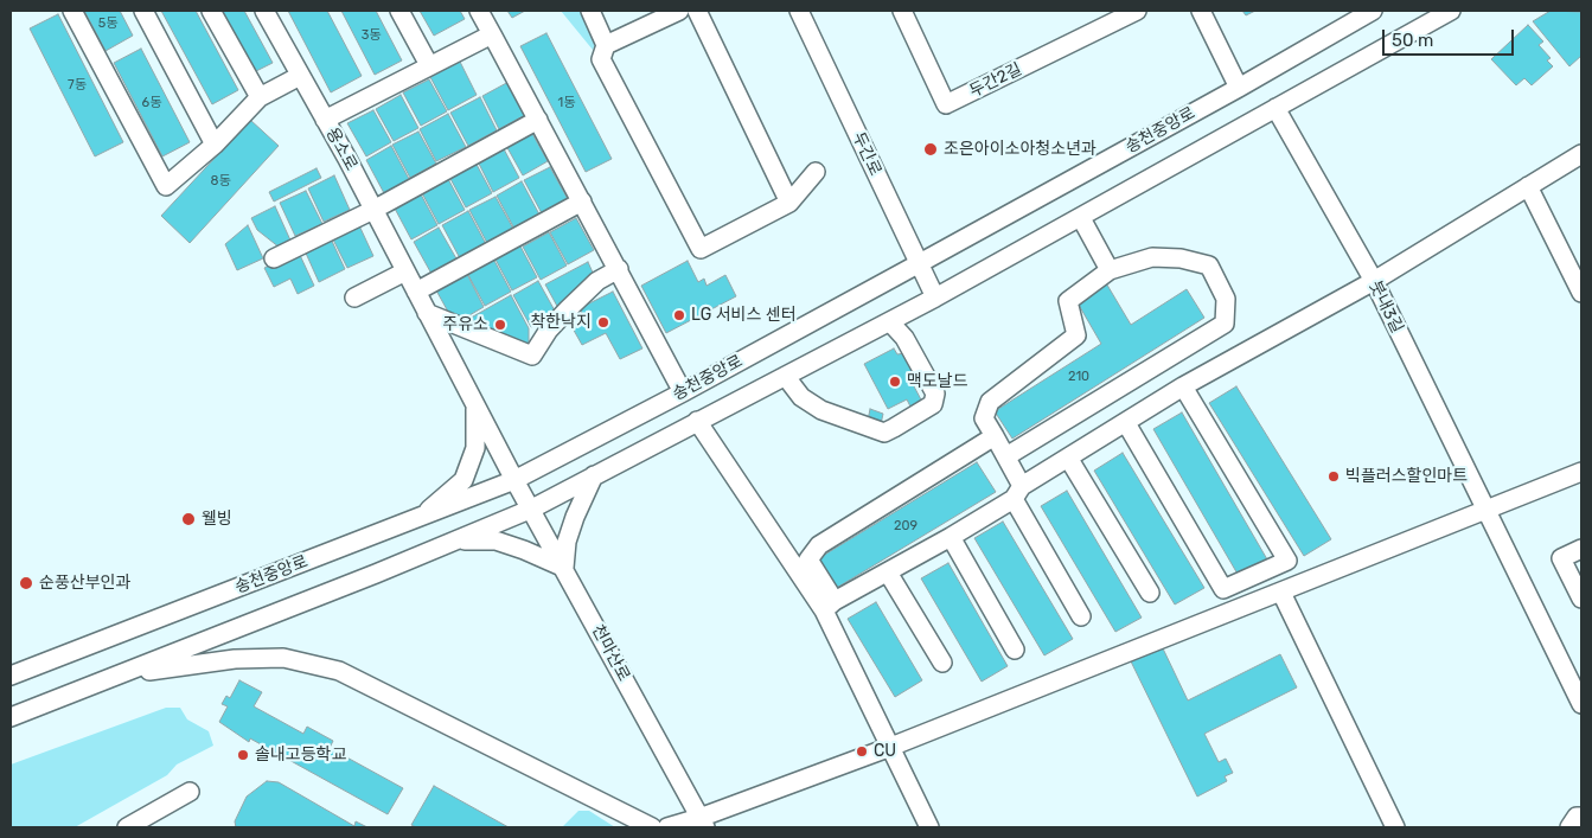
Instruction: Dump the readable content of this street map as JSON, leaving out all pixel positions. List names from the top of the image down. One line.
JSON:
{"streets":{"street":["두간2길","송천중앙로","용소로","두간로","붓내3길","천마산로"]},"crossings":[["송천중앙로","용소로"],["송천중앙로","두간로"],["송천중앙로","붓내3길"],["송천중앙로","천마산로"],["용소로","천마산로"]],"places":["조은아이소아청소년과","LG 서비스 센터","착한낙지","주유소","맥도날드","빅플러스할인마트","웰빙","순풍산부인과","CU","솔내고등학교"],"house_numbers":["5동","3동","7동","6동","1동","8동","210","209"],"scale_bar":"50 m"}
